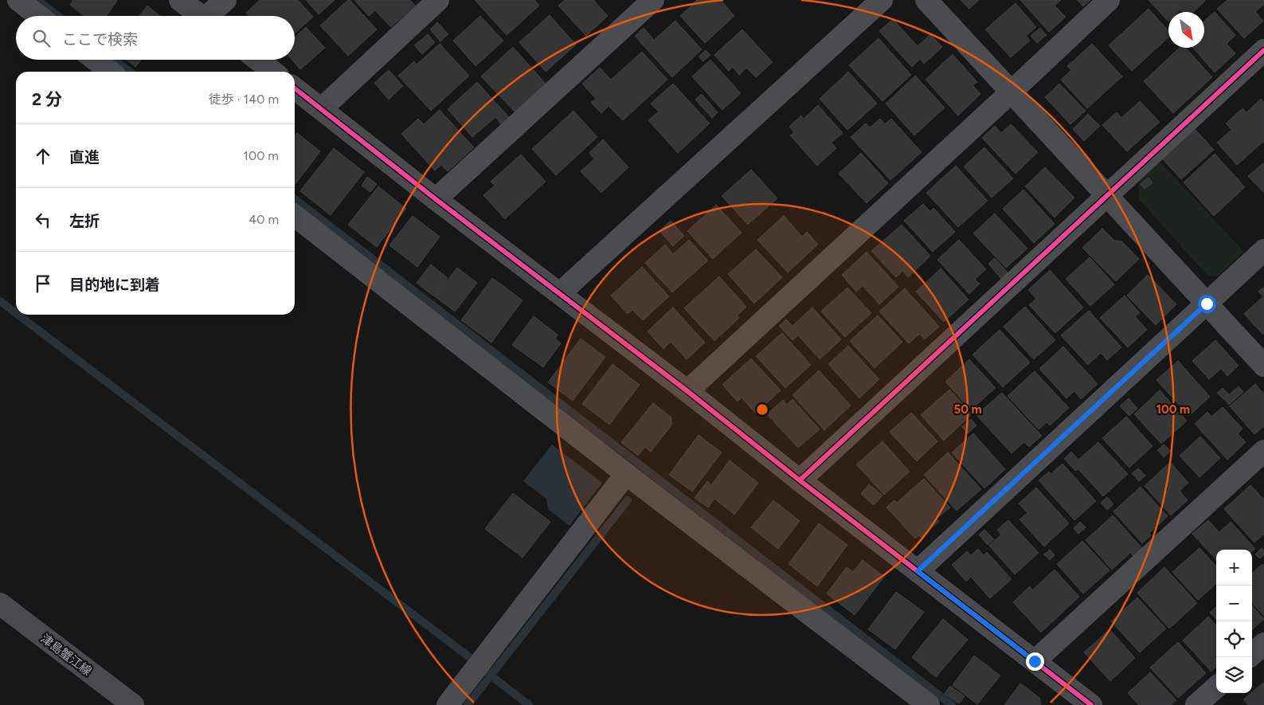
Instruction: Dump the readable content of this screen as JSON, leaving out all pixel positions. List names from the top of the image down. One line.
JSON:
{"streets":{"street":["津島蟹江線"]},"north":"bottom right","page":{"search":"ここで検索","heading":["2 分","徒歩 · 140 m"],"list":[["直進","100 m"],["左折","40 m"],"目的地に到着"],"map_buttons":["+","−"]},"rings":["50 m","100 m"]}
